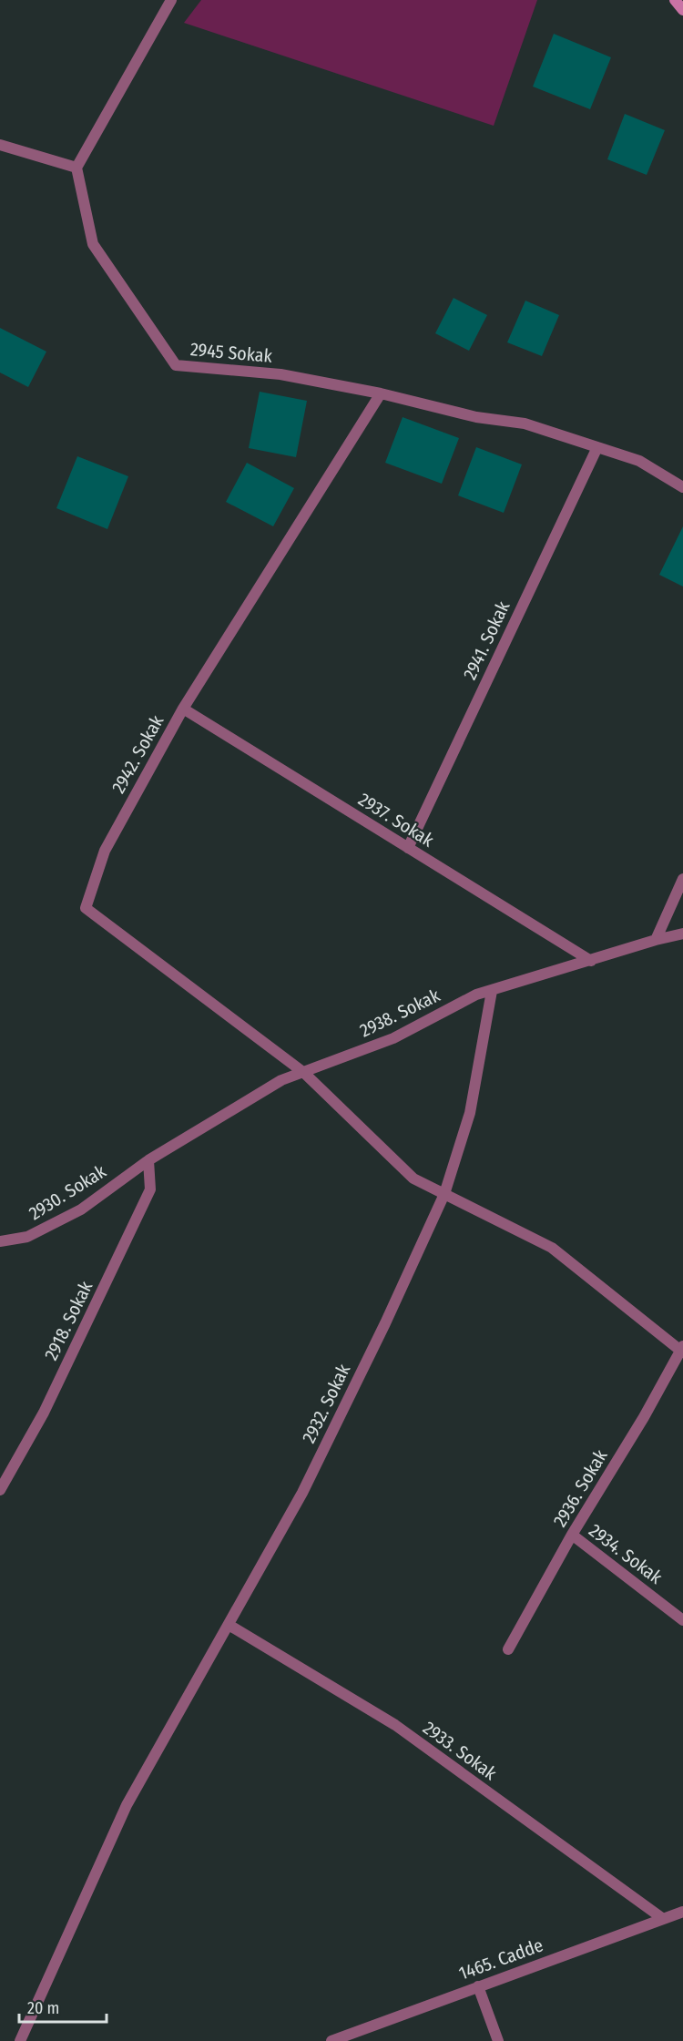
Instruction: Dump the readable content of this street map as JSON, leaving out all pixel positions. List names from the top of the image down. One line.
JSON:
{"streets":{"street":["2945 Sokak","2941. Sokak","2942. Sokak","2937. Sokak","2938. Sokak","2930. Sokak","2918. Sokak","2932. Sokak","2936. Sokak","2934. Sokak","2933. Sokak","1465. Cadde"]},"crossings":[["2945 Sokak","2941. Sokak"],["2945 Sokak","2942. Sokak"],["2941. Sokak","2937. Sokak"],["2942. Sokak","2937. Sokak"],["2942. Sokak","2938. Sokak"],["2937. Sokak","2938. Sokak"],["2938. Sokak","2930. Sokak"],["2938. Sokak","2918. Sokak"],["2938. Sokak","2932. Sokak"],["2930. Sokak","2918. Sokak"],["2932. Sokak","2933. Sokak"],["2936. Sokak","2934. Sokak"],["2933. Sokak","1465. Cadde"]],"scale_bar":"20 m"}
